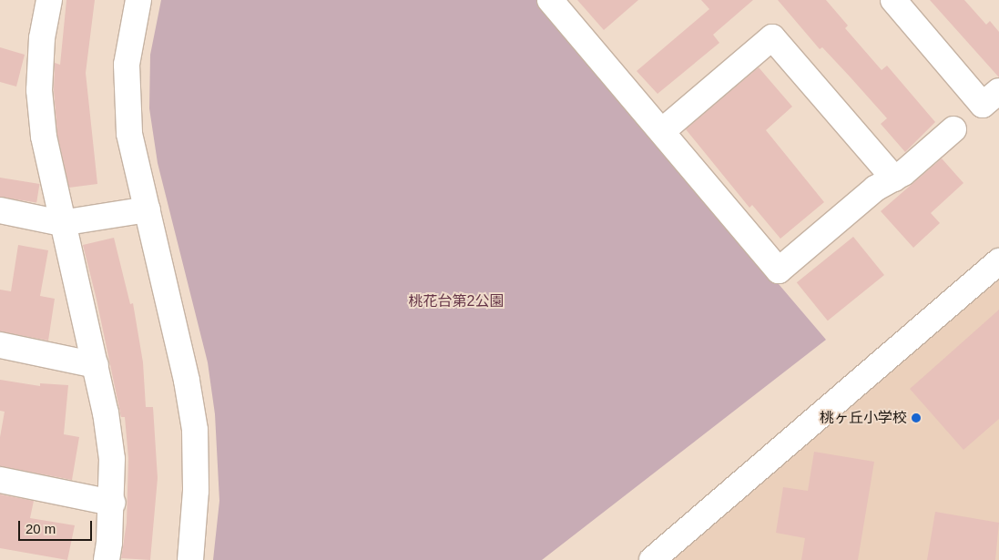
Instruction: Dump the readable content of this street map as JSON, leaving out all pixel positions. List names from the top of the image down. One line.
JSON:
{"parks":["桃花台第2公園"],"places":["桃ヶ丘小学校"],"scale_bar":"20 m"}
